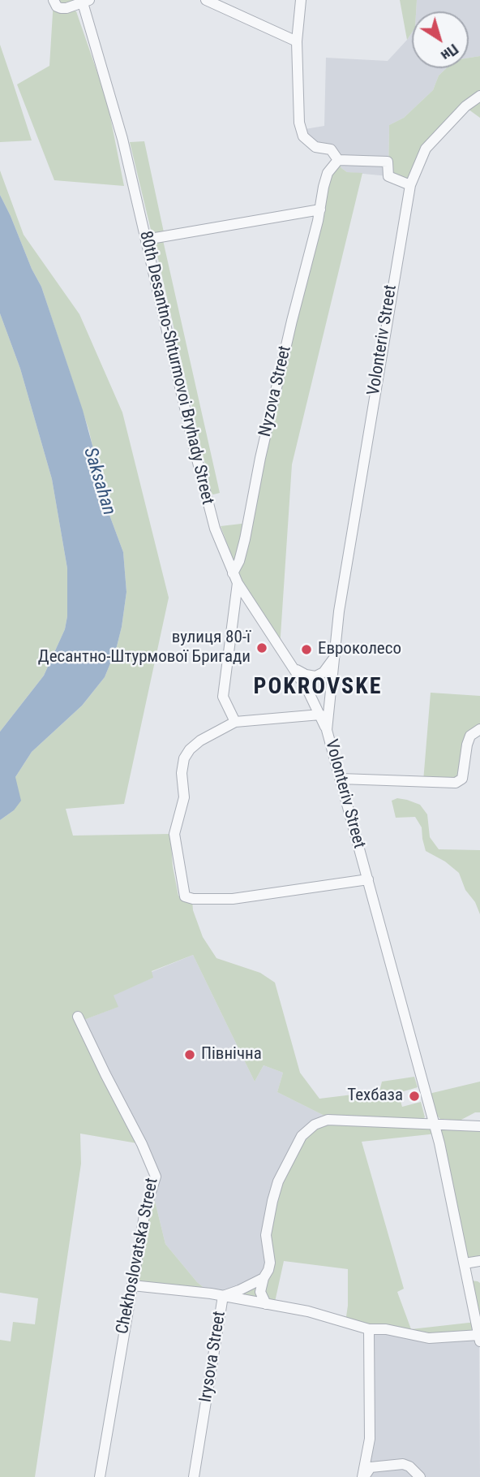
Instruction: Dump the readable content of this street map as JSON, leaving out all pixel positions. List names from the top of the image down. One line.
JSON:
{"streets":{"street":["Volonteriv Street","80th Desantno-Shturmovoi Bryhady Street","Nyzova Street","Chekhoslovatska Street","Irysova Street"]},"crossings":[["Volonteriv Street","80th Desantno-Shturmovoi Bryhady Street"],["80th Desantno-Shturmovoi Bryhady Street","Nyzova Street"]],"districts":["POKROVSKE"],"water":["Saksahan"],"places":["вулиця 80-ї Десантно-Штурмової Бригади","Евроколесо","Північна","Техбаза"],"north":"bottom right"}
